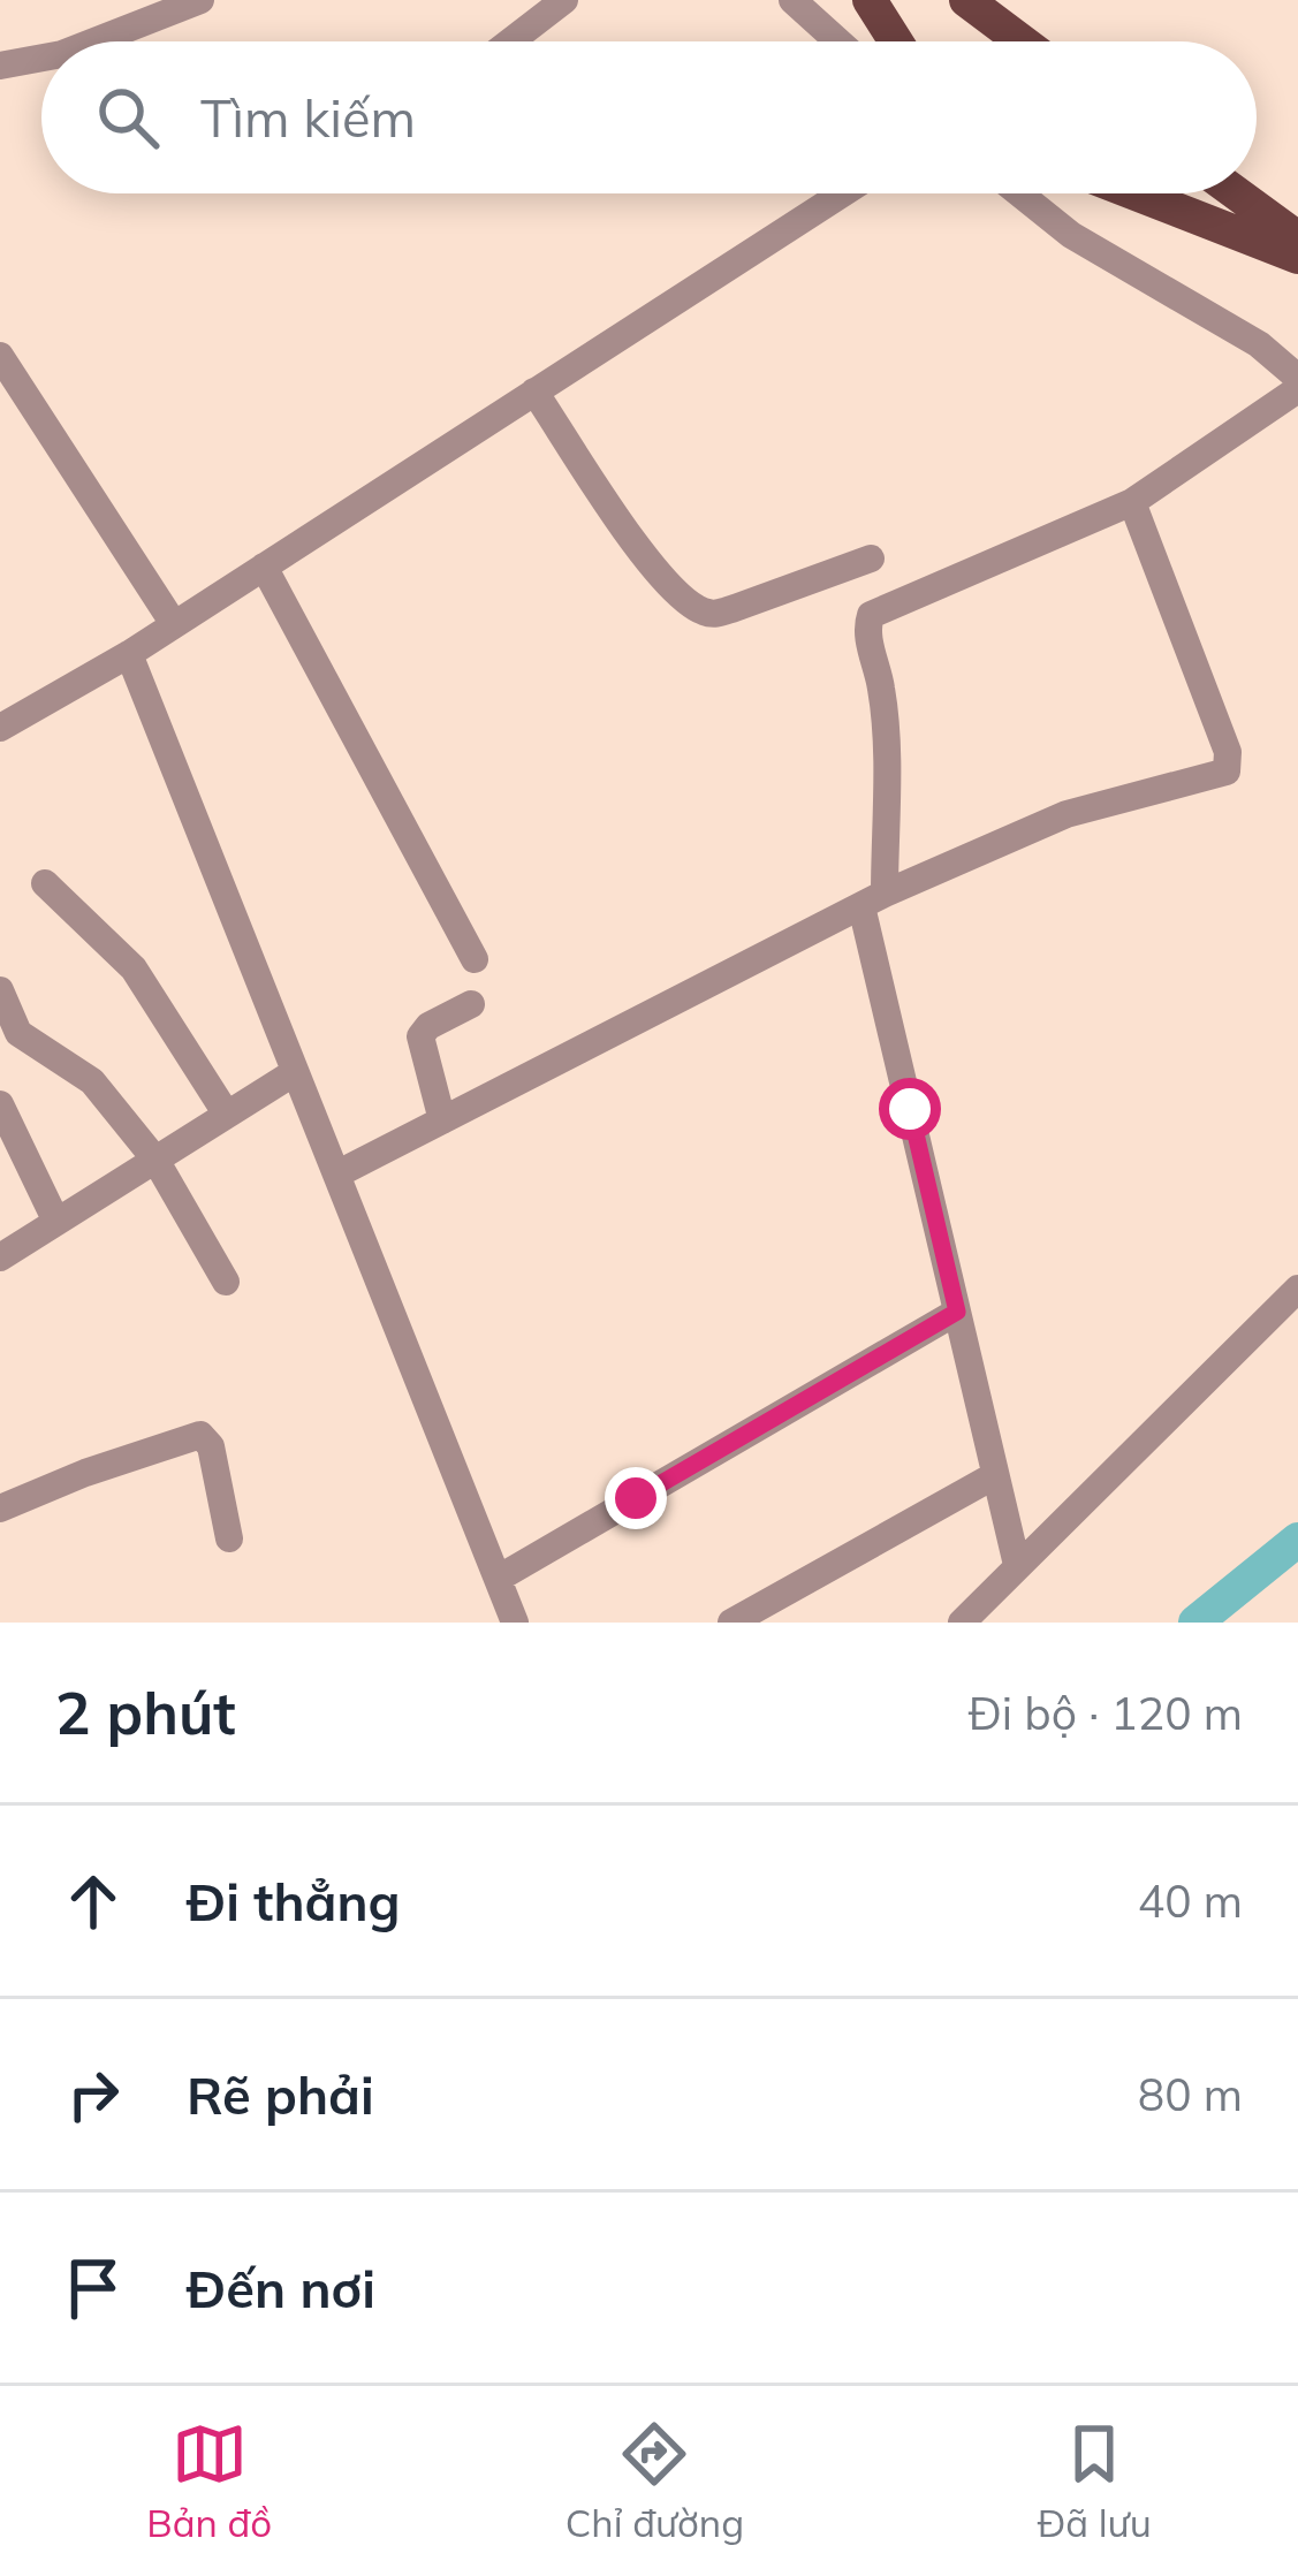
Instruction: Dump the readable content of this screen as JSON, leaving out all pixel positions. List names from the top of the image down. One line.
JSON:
{"page":{"search":"Tìm kiếm","heading":["2 phút","Đi bộ · 120 m"],"list":[["Đi thẳng","40 m"],["Rẽ phải","80 m"],"Đến nơi"],"nav":["Bản đồ","Chỉ đường","Đã lưu"]}}
